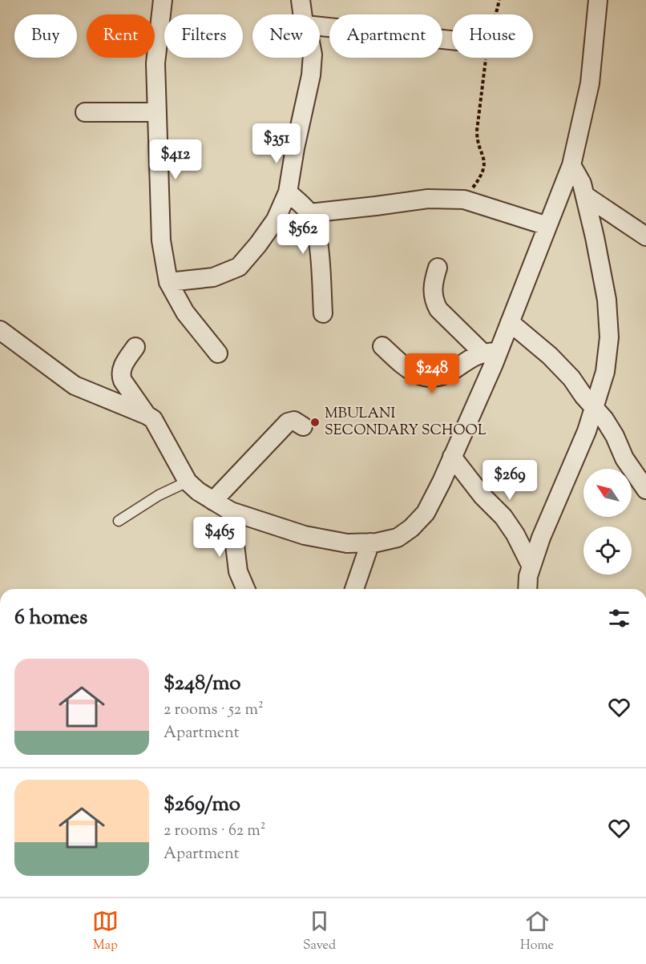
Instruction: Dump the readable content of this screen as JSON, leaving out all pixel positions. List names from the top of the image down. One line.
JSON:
{"places":["MBULANI SECONDARY SCHOOL"],"north":"top left","page":{"chip":["Buy","Rent","Filters","New","Apartment","House"],"price":["$351","$412","$562","$248","$269","$465"],"heading":"6 homes","list":[{"name":"$248/mo","note":"2 rooms · 52 m² · Apartment"},{"name":"$269/mo","note":"2 rooms · 62 m² · Apartment"}],"tabs":["Map","Saved","Home"]}}
